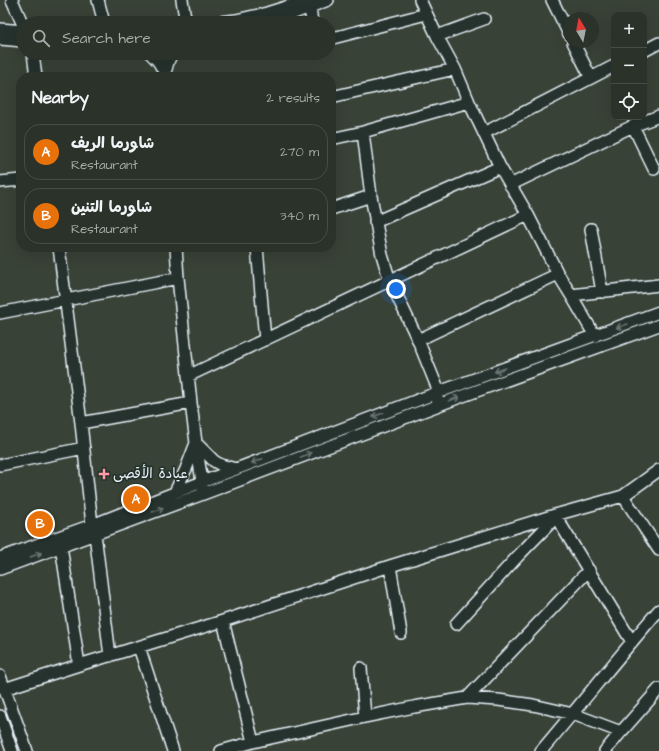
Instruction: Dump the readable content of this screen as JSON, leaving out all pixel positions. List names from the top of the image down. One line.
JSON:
{"places":{"health":["عيادة الأقصى"]},"north":"top","page":{"map_buttons":["+","−"],"search":"Search here","heading":["Nearby","2 results"],"list":[{"mark":"A","name":"شاورما الريف","note":"Restaurant","value":"270 m"},{"mark":"B","name":"شاورما التنين","note":"Restaurant","value":"340 m"}],"pins":["A","B"]}}
